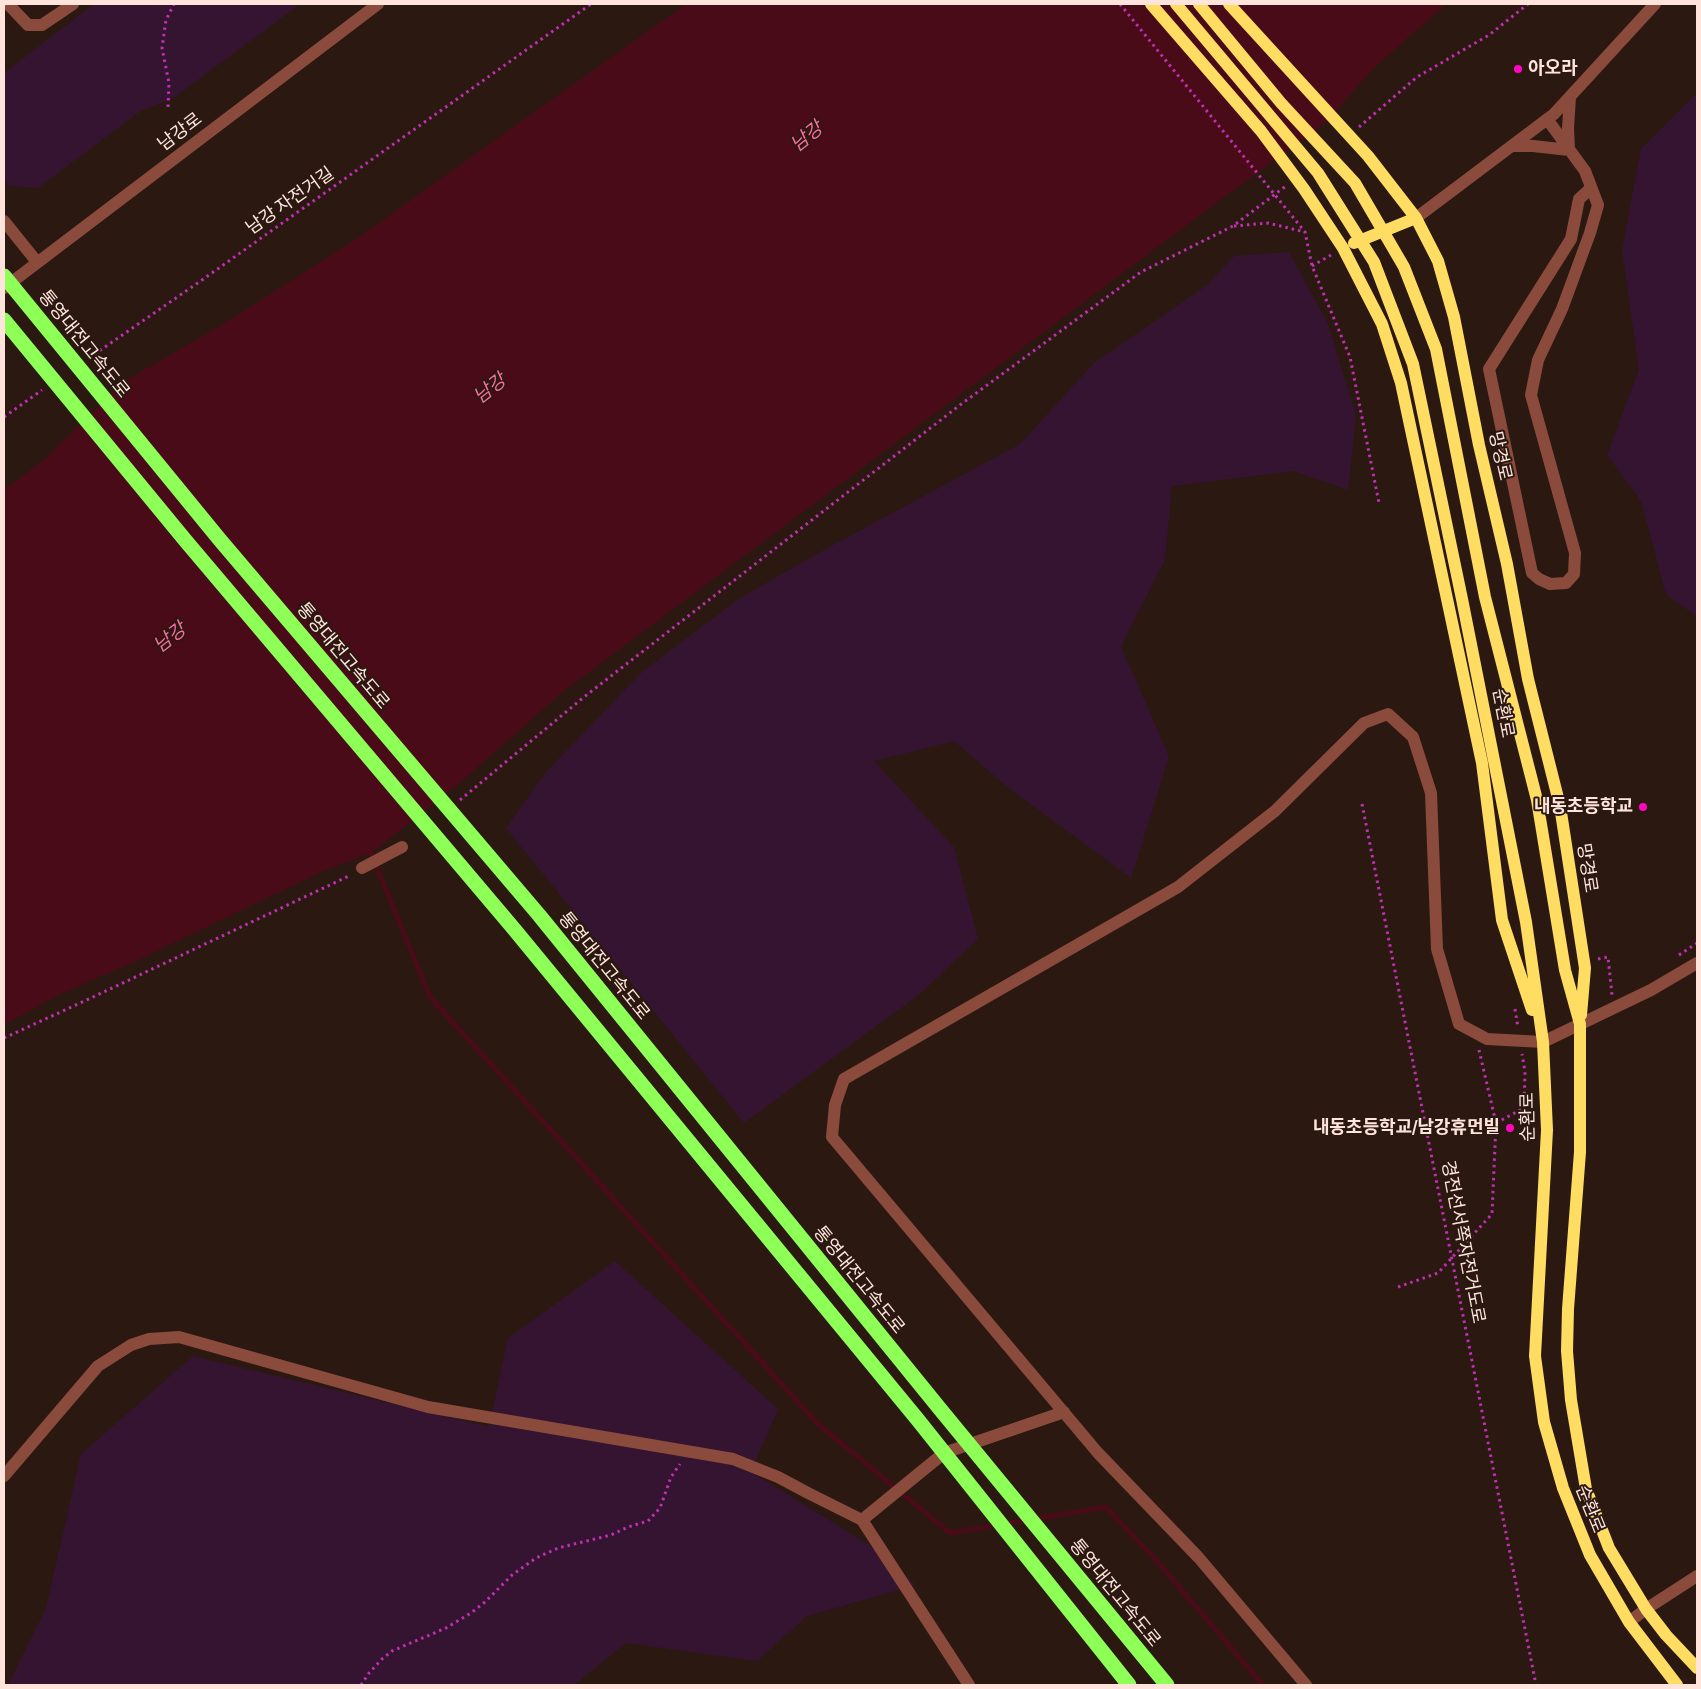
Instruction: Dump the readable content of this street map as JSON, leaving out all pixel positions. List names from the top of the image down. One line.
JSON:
{"streets":{"highway":["통영대전고속도로"],"main road":["망경로","순환로"],"street":["남강로"],"path":["남강 자전거길","경전선서쪽자전거도로"]},"crossings":[["망경로","순환로"]],"water":["남강"],"places":["아오라","내동초등학교","내동초등학교/남강휴먼빌"]}
